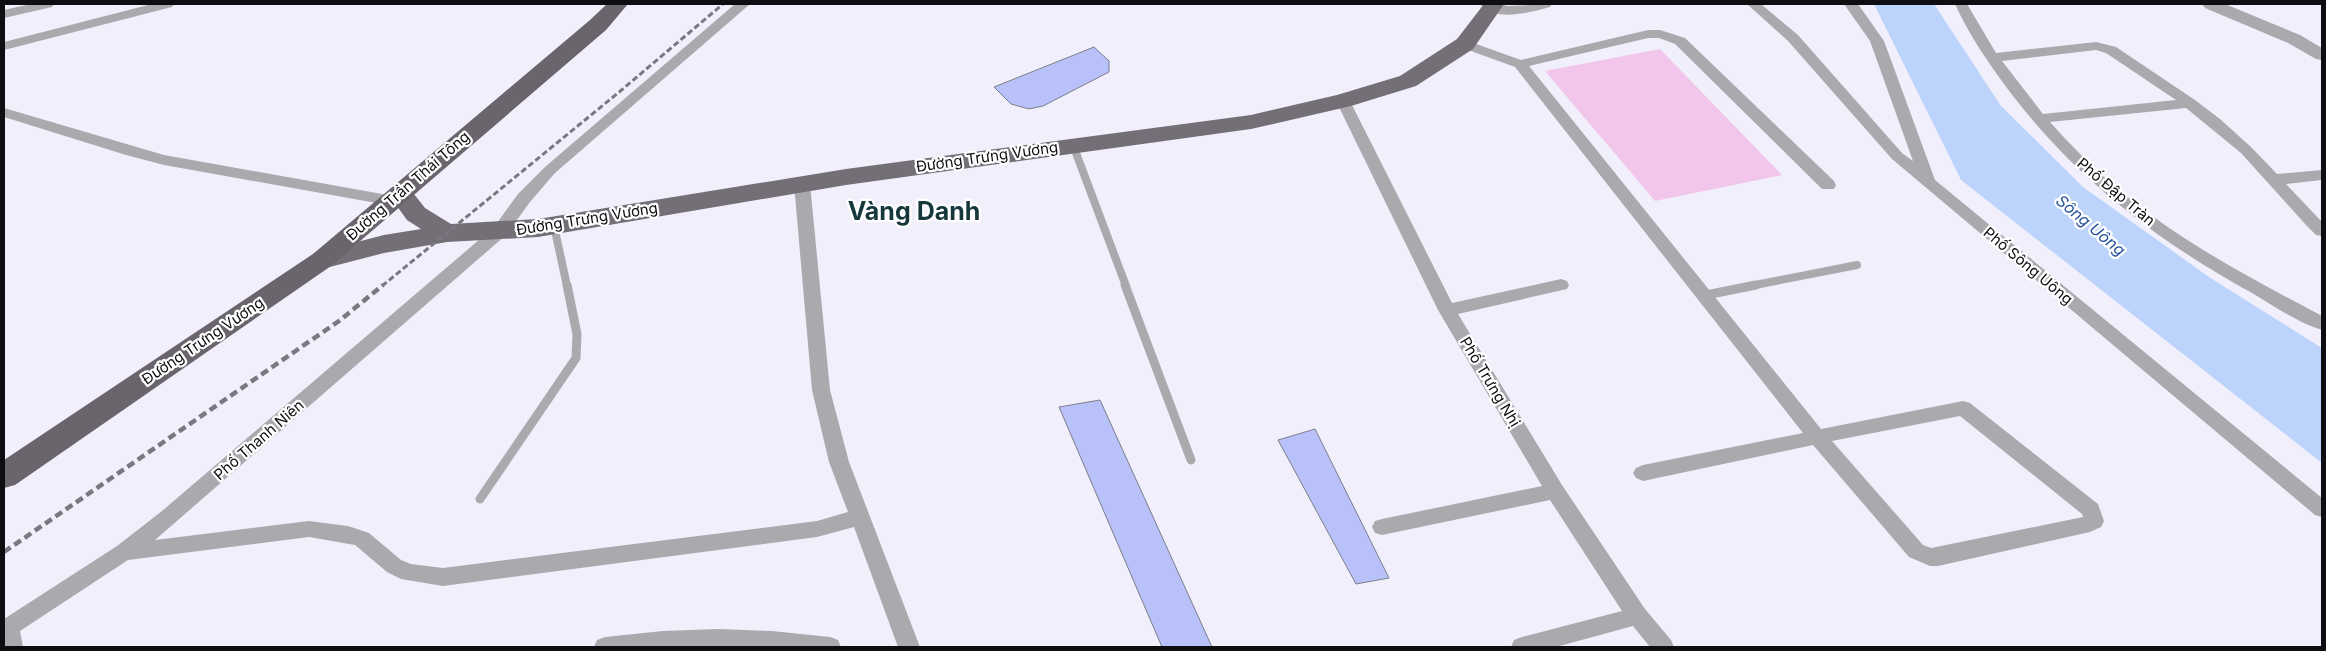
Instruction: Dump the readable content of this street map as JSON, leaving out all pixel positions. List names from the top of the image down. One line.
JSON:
{"streets":{"highway":["Đường Trưng Vương","Đường Trần Thái Tông"],"street":["Phố Đập Tràn","Phố Sông Uông","Phố Trưng Nhị","Phố Thanh Niên"]},"crossings":[["Đường Trưng Vương","Đường Trần Thái Tông"],["Đường Trưng Vương","Phố Trưng Nhị"],["Đường Trưng Vương","Phố Thanh Niên"]],"districts":["Vàng Danh"],"water":["Sông Uông"]}
